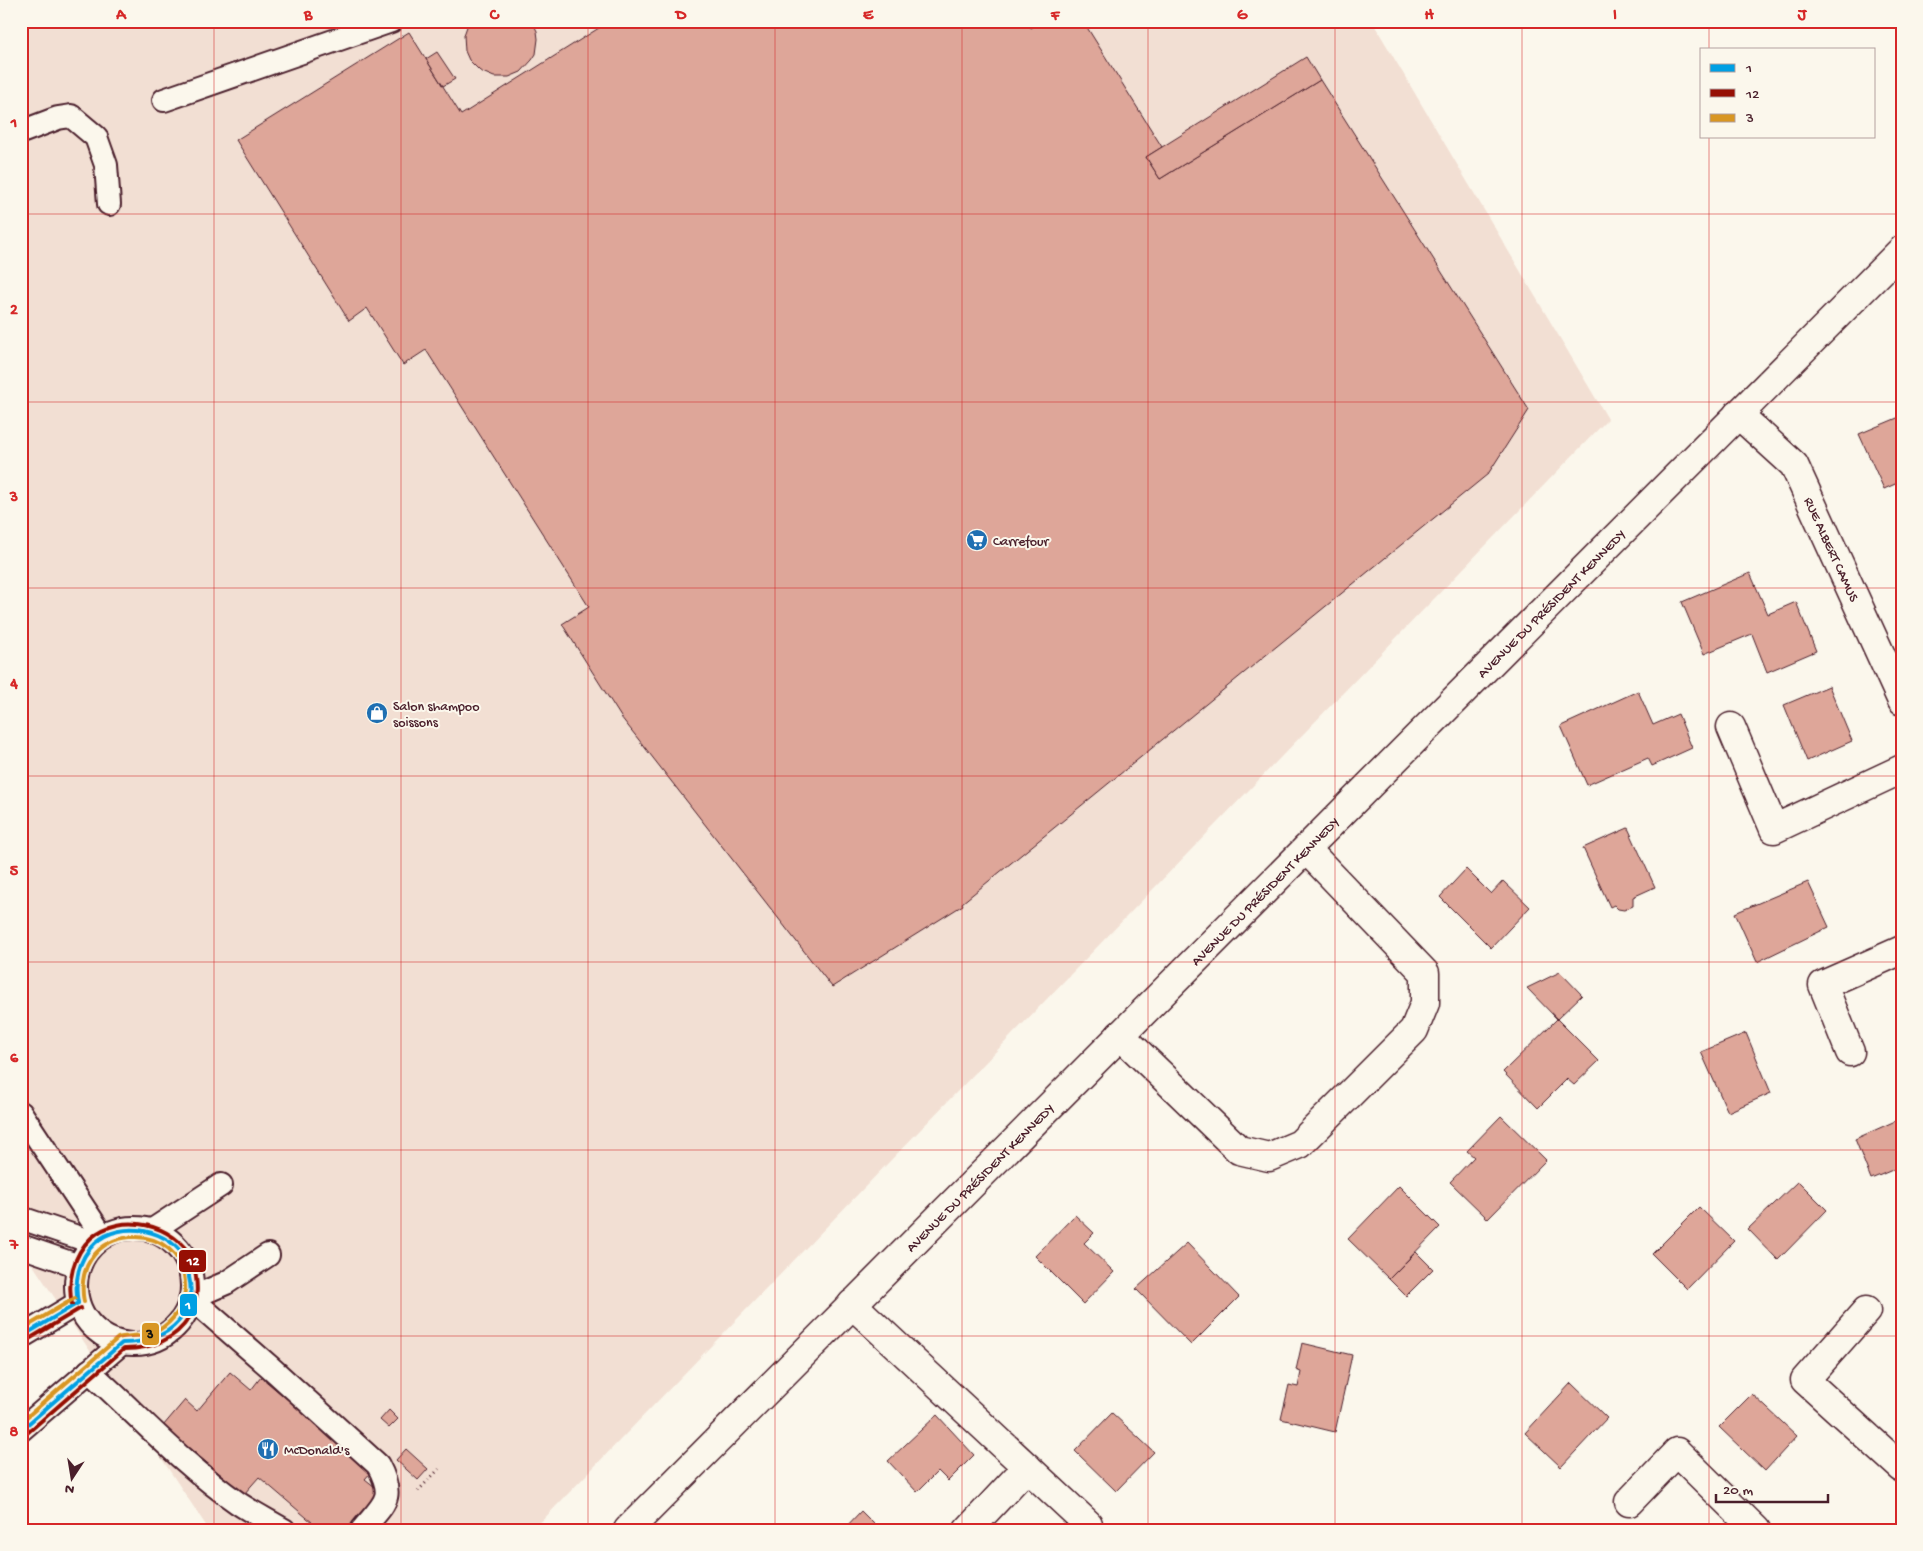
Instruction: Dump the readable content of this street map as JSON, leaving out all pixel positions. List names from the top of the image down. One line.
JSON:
{"streets":{"street":["RUE ALBERT CAMUS","AVENUE DU PRÉSIDENT KENNEDY"]},"crossings":[["RUE ALBERT CAMUS","AVENUE DU PRÉSIDENT KENNEDY"]],"places":{"supermarket":["Carrefour"],"shop":["Salon shampoo soissons"],"restaurant":["McDonald's"]},"lines":["transit line 12","transit line 1","transit line 3"],"legend":["1","12","3"],"scale_bar":"20 m","north":"bottom","grid":{"columns":["A","B","C","D","E","F","G","H","I","J"],"rows":["1","2","3","4","5","6","7","8"]}}
